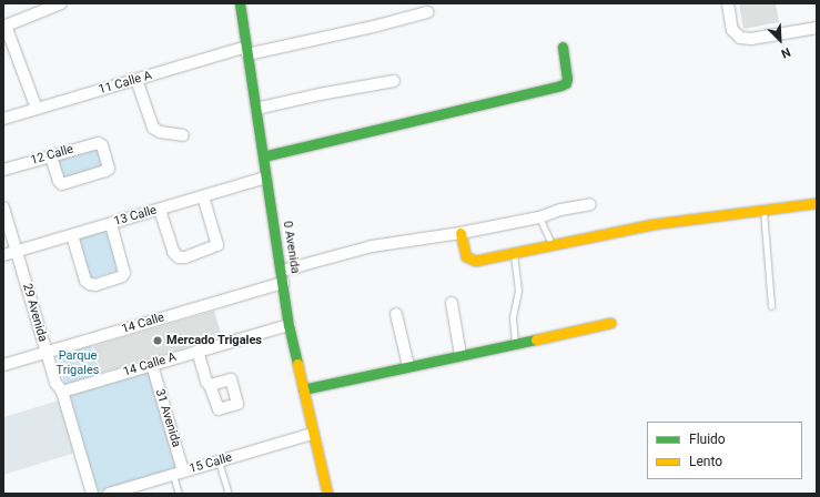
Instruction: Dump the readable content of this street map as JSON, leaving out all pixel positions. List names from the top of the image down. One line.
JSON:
{"streets":{"street":["11 Calle A","12 Calle","13 Calle","0 Avenida","29 Avenida","14 Calle","14 Calle A","31 Avenida","15 Calle"]},"crossings":[["11 Calle A","0 Avenida"],["13 Calle","0 Avenida"],["13 Calle","29 Avenida"],["0 Avenida","14 Calle"],["0 Avenida","14 Calle A"],["0 Avenida","15 Calle"],["29 Avenida","14 Calle"],["29 Avenida","14 Calle A"],["14 Calle A","31 Avenida"],["31 Avenida","15 Calle"]],"parks":["Parque Trigales"],"places":["Mercado Trigales"],"legend":["Fluido","Lento"],"north":"bottom right"}
